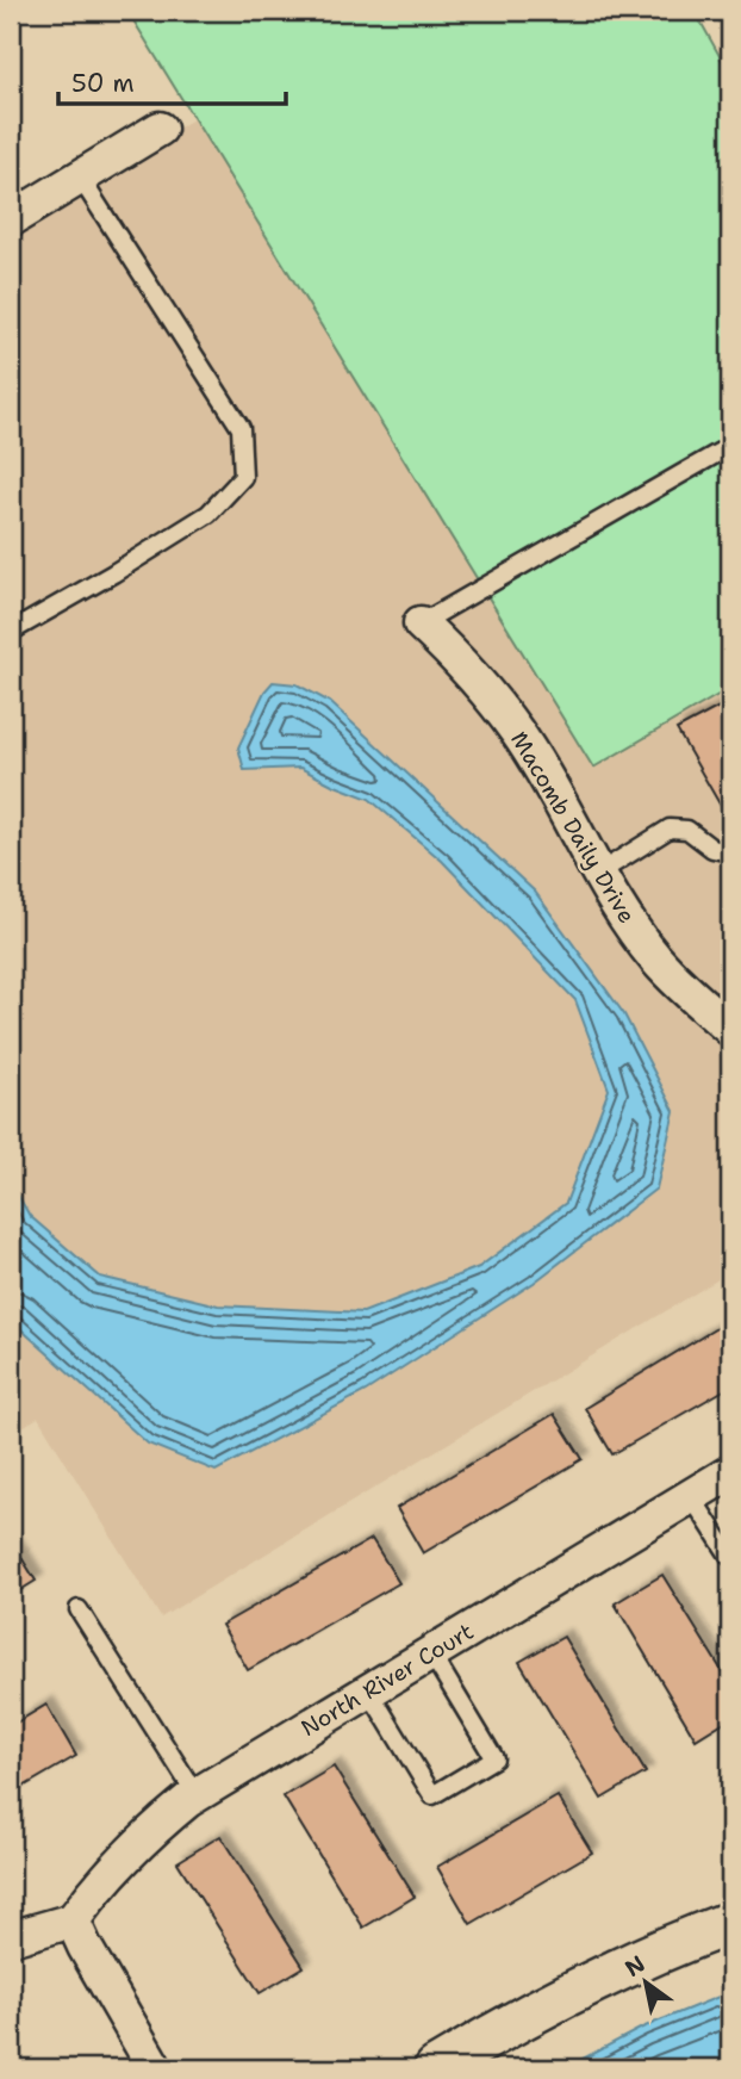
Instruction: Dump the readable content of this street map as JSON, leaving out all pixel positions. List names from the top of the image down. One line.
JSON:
{"streets":{"street":["Macomb Daily Drive","North River Court"]},"scale_bar":"50 m","north":"top left"}
